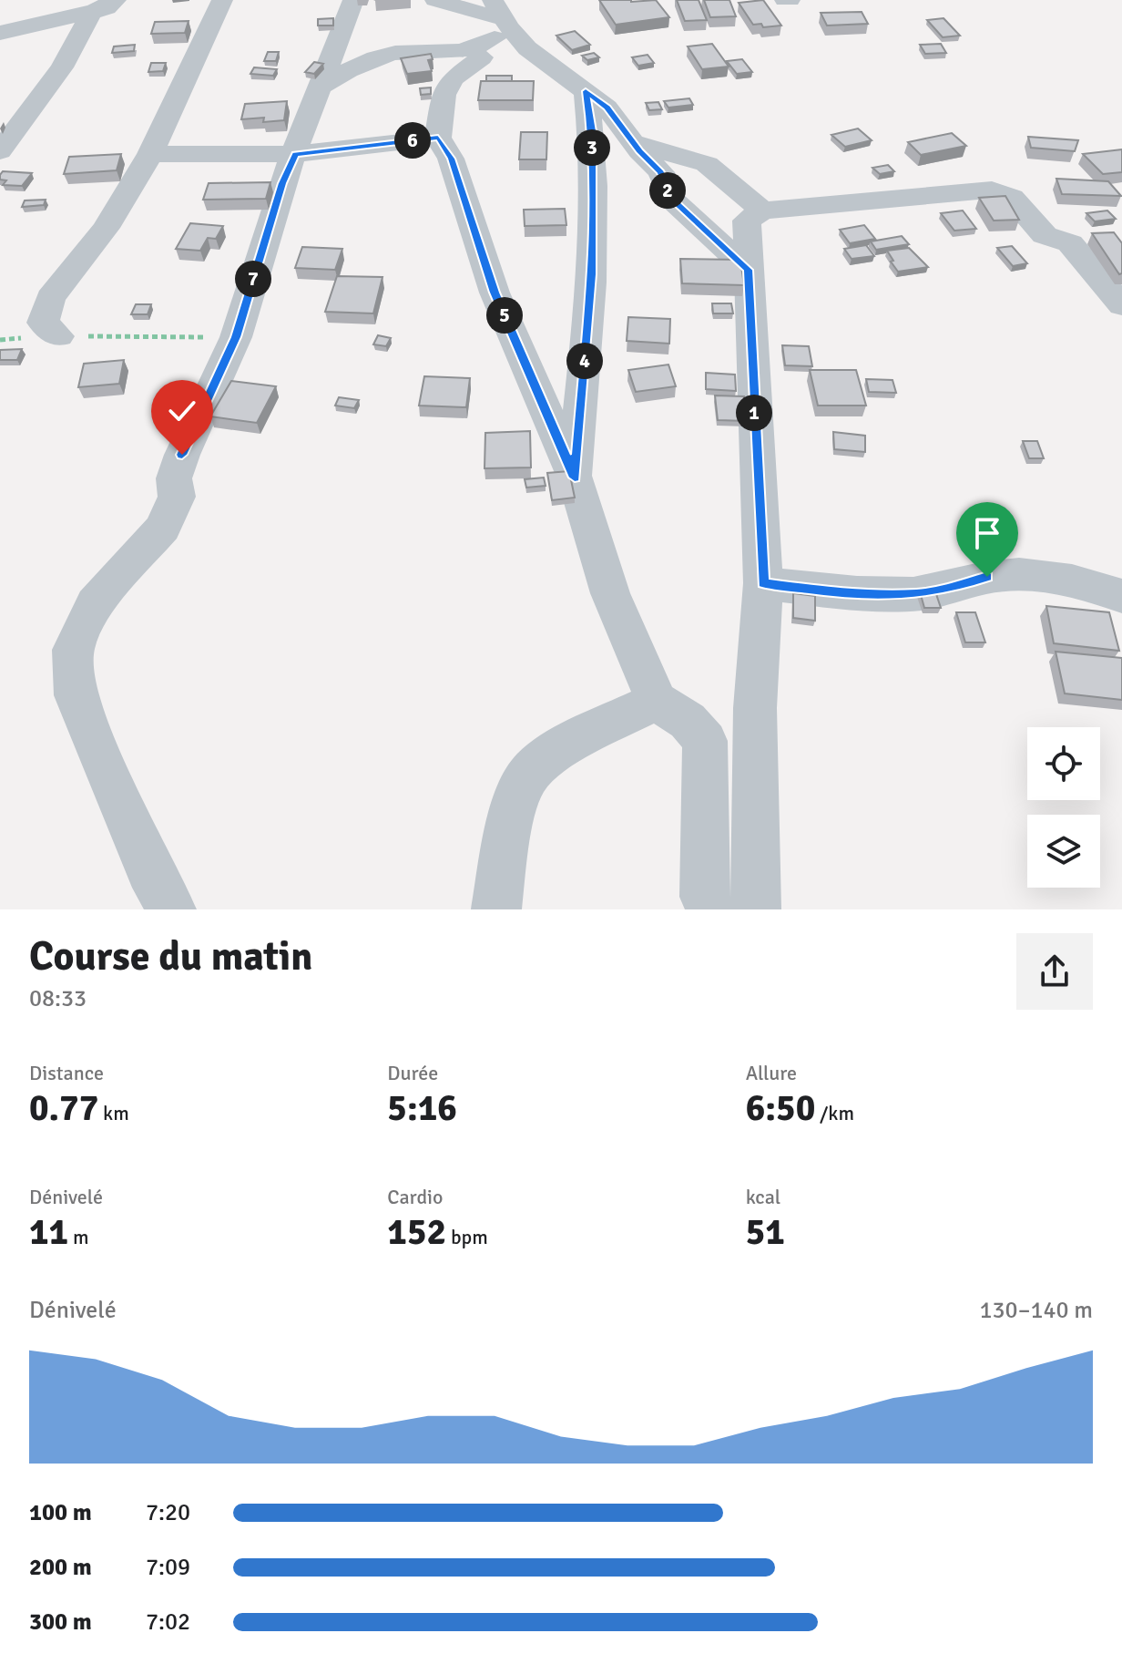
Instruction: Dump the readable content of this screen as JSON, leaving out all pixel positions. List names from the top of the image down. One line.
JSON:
{"page":{"pins":["6","3","2","7","5","4","1"],"heading":["Course du matin","08:33"],"stats":[["Distance","0.77 km"],["Durée","5:16"],["Allure","6:50 /km"],["Dénivelé","11 m"],["Cardio","152 bpm"],["kcal","51"]],"chart":["Dénivelé","130–140 m"],"list":[{"name":"100 m","note":"7:20"},{"name":"200 m","note":"7:09"},{"name":"300 m","note":"7:02"}]}}
